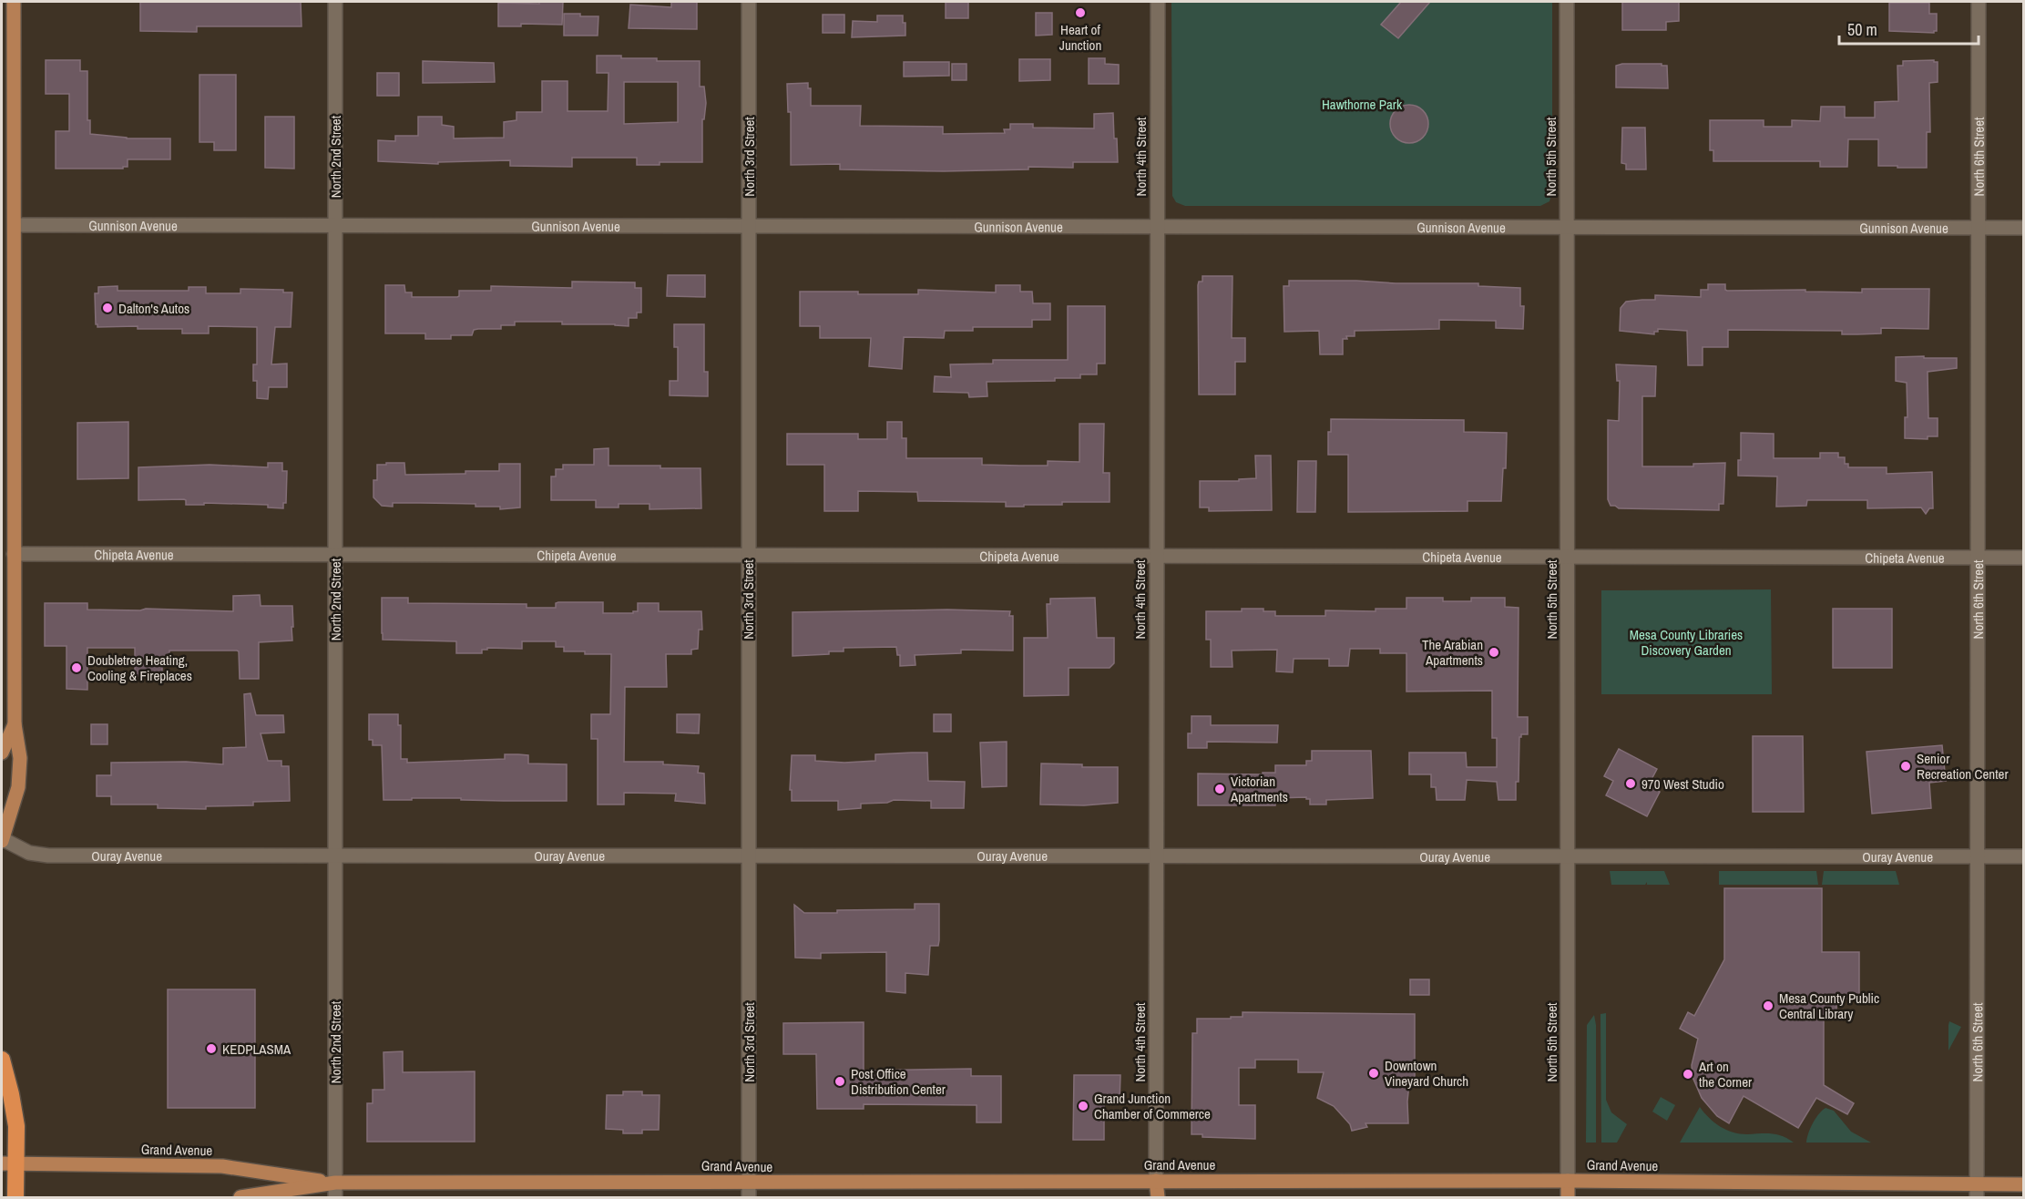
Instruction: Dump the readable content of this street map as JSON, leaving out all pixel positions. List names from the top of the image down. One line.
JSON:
{"streets":{"main road":["North 4th Street","North 5th Street","Grand Avenue"],"street":["North 2nd Street","North 3rd Street","North 6th Street","Gunnison Avenue","Chipeta Avenue","Ouray Avenue"]},"crossings":[["North 2nd Street","Gunnison Avenue"],["North 2nd Street","Chipeta Avenue"],["North 2nd Street","Ouray Avenue"],["North 2nd Street","Grand Avenue"],["North 3rd Street","Gunnison Avenue"],["North 3rd Street","Chipeta Avenue"],["North 3rd Street","Ouray Avenue"],["North 3rd Street","Grand Avenue"],["North 4th Street","Gunnison Avenue"],["North 4th Street","Chipeta Avenue"],["North 4th Street","Ouray Avenue"],["North 4th Street","Grand Avenue"],["North 5th Street","Gunnison Avenue"],["North 5th Street","Chipeta Avenue"],["North 5th Street","Ouray Avenue"],["North 5th Street","Grand Avenue"],["North 6th Street","Gunnison Avenue"],["North 6th Street","Chipeta Avenue"],["North 6th Street","Ouray Avenue"],["North 6th Street","Grand Avenue"]],"parks":["Hawthorne Park","Mesa County Libraries Discovery Garden"],"places":["Heart of Junction","Dalton's Autos","The Arabian Apartments","Doubletree Heating, Cooling & Fireplaces","Senior Recreation Center","970 West Studio","Victorian Apartments","Mesa County Public Central Library","KEDPLASMA","Downtown Vineyard Church","Art on the Corner","Post Office Distribution Center","Grand Junction Chamber of Commerce"],"scale_bar":"50 m"}
